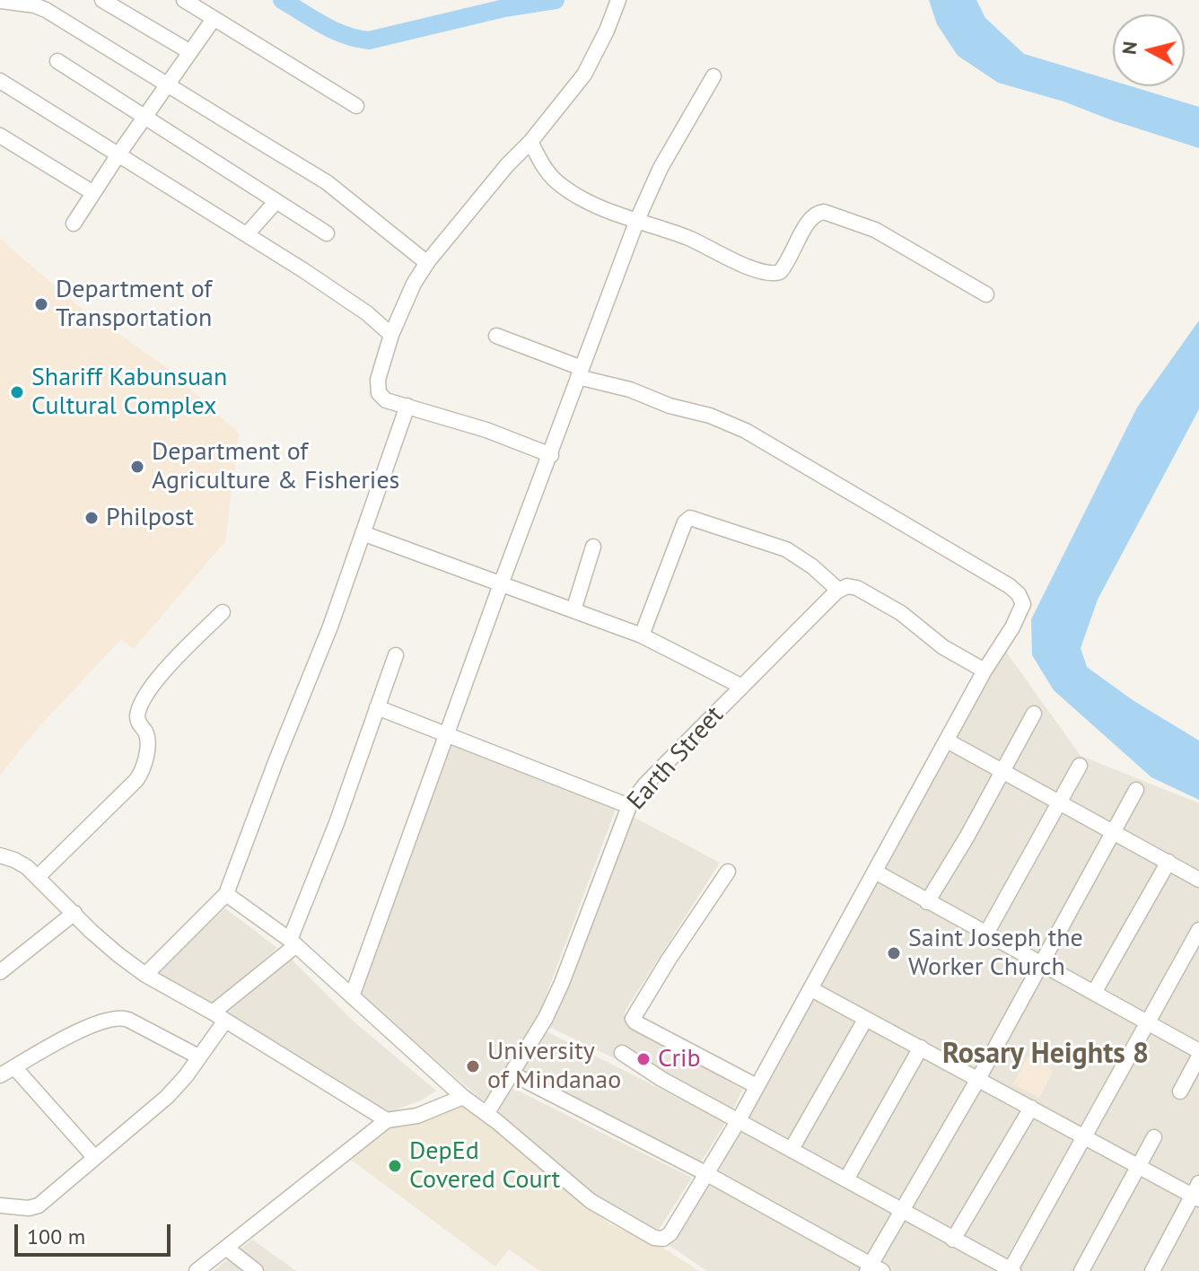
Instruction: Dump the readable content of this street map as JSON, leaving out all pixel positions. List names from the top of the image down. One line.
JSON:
{"streets":{"street":["Earth Street"]},"districts":["Rosary Heights 8"],"places":["Department of Transportation","Shariff Kabunsuan Cultural Complex","Department of Agriculture & Fisheries","Philpost","Saint Joseph the Worker Church","Crib","University of Mindanao","DepEd Covered Court"],"scale_bar":"100 m","north":"left"}
